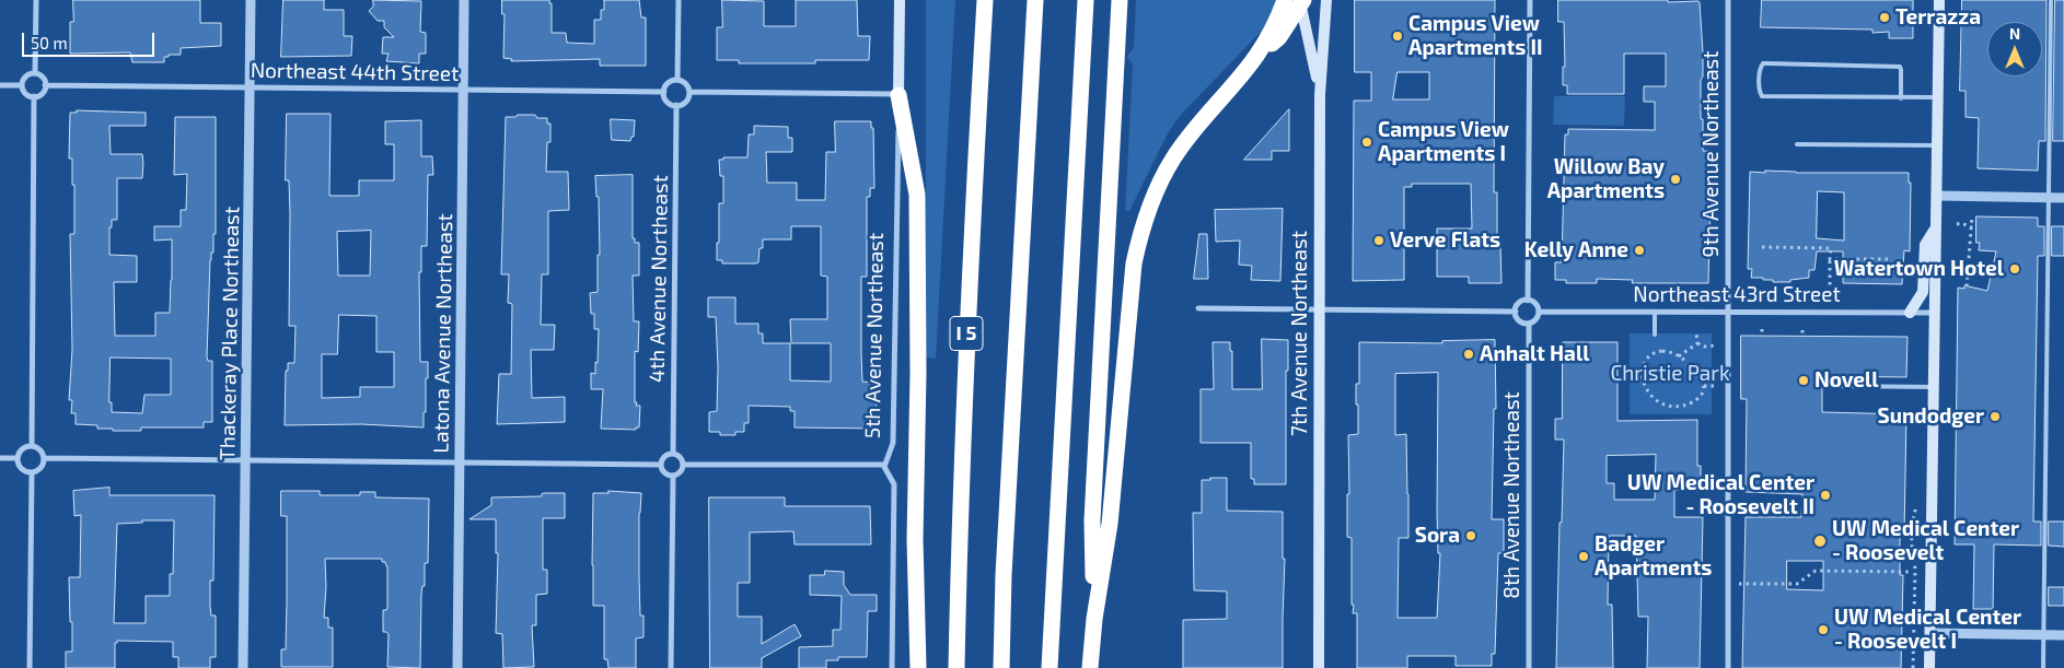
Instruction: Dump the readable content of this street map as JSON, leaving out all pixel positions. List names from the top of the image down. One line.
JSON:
{"streets":{"highway":["I 5"],"main road":["7th Avenue Northeast","5th Avenue Northeast"],"street":["Northeast 44th Street","9th Avenue Northeast","4th Avenue Northeast","Northeast 43rd Street","Thackeray Place Northeast","Latona Avenue Northeast","8th Avenue Northeast"]},"crossings":[["Northeast 44th Street","4th Avenue Northeast"],["Northeast 44th Street","Thackeray Place Northeast"],["Northeast 44th Street","Latona Avenue Northeast"],["9th Avenue Northeast","Northeast 43rd Street"],["Northeast 43rd Street","8th Avenue Northeast"]],"parks":["Christie Park"],"places":["Terrazza","Campus View Apartments II","Campus View Apartments I","Willow Bay Apartments","Verve Flats","Kelly Anne","Watertown Hotel","Anhalt Hall","Novell","Sundodger","UW Medical Center - Roosevelt II","Sora","UW Medical Center - Roosevelt","Badger Apartments","UW Medical Center - Roosevelt I"],"scale_bar":"50 m","north":"top"}
